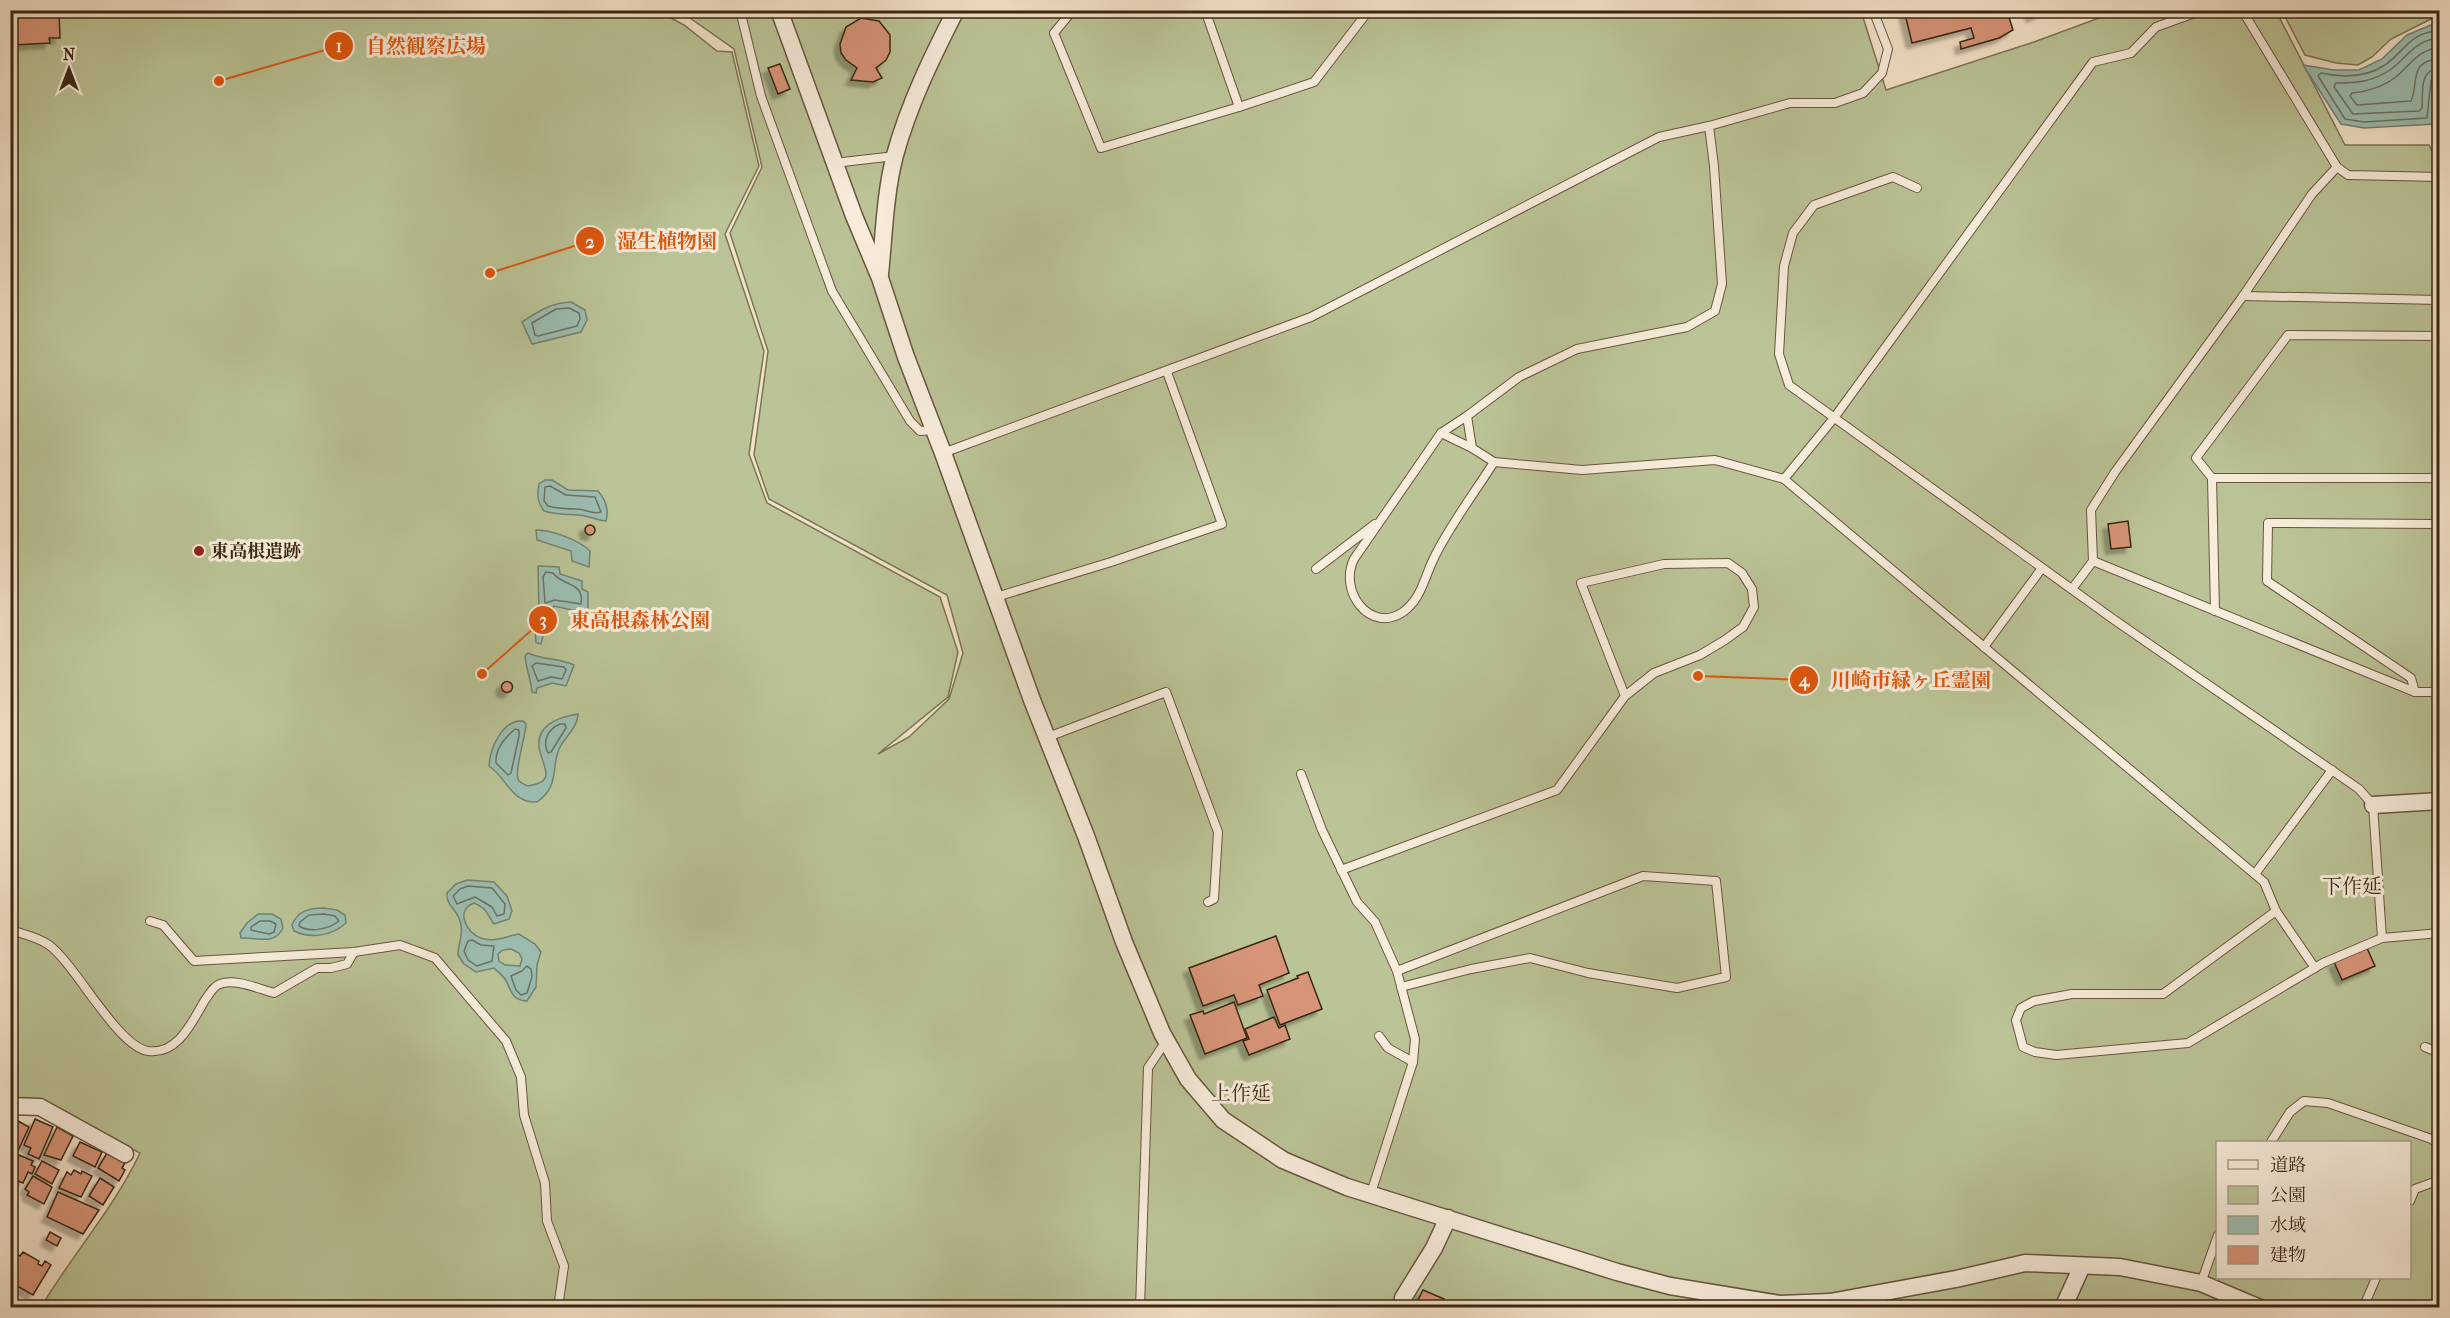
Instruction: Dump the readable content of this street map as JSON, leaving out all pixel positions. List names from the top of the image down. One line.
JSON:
{"districts":["下作延","上作延"],"places":["自然観察広場","湿生植物園","東高根遺跡","東高根森林公園","川崎市緑ヶ丘霊園"],"legend":["道路","公園","水域","建物"],"north":"top"}
